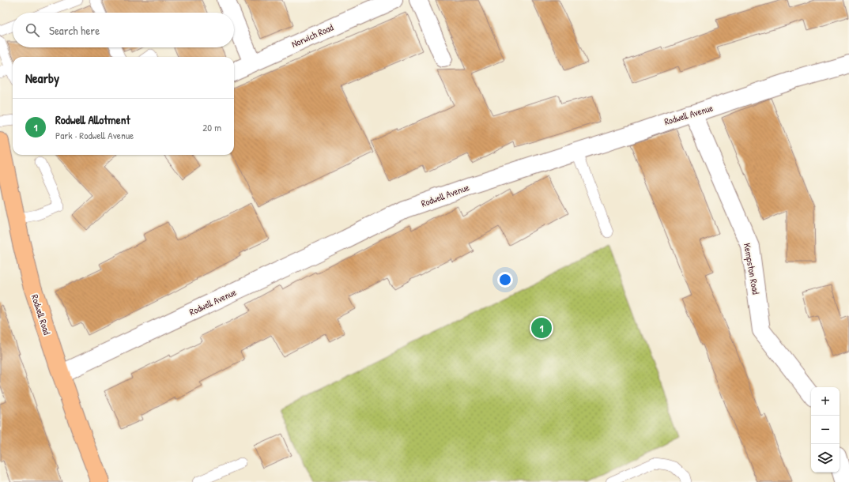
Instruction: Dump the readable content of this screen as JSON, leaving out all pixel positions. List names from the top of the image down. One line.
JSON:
{"streets":{"highway":["Rodwell Road"],"street":["Norwich Road","Rodwell Avenue","Kempston Road"]},"crossings":[["Rodwell Avenue","Kempston Road"],["Rodwell Avenue","Rodwell Road"]],"page":{"search":"Search here","heading":"Nearby","list":[{"mark":"1","name":"Rodwell Allotment","note":"Park · Rodwell Avenue","value":"20 m"}],"pins":"1","map_buttons":["+","−"]}}
